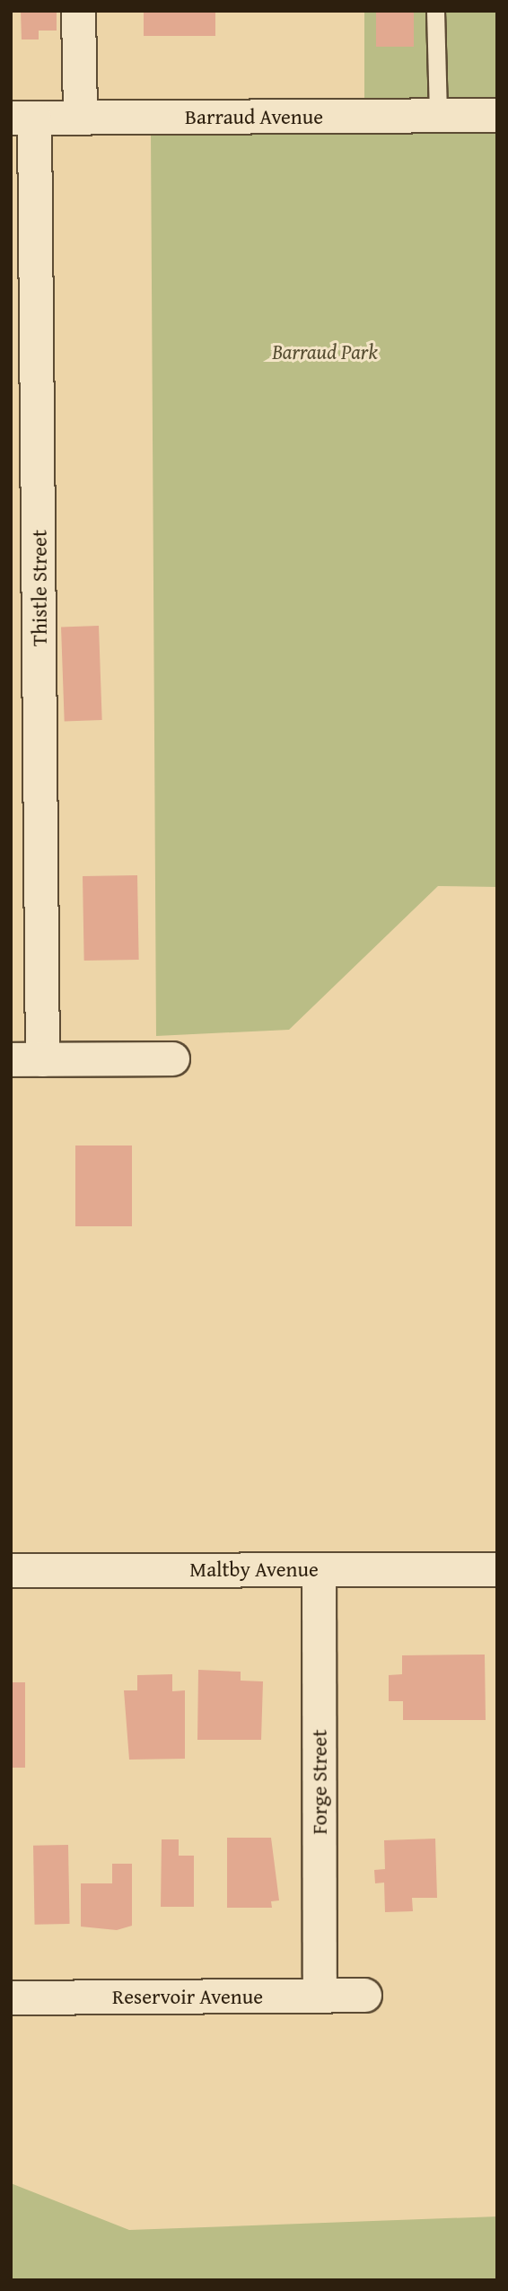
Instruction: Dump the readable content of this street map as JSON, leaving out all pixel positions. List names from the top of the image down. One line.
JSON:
{"streets":{"street":["Barraud Avenue","Thistle Street","Maltby Avenue","Forge Street","Reservoir Avenue"]},"crossings":[["Barraud Avenue","Thistle Street"],["Maltby Avenue","Forge Street"],["Forge Street","Reservoir Avenue"]],"parks":["Barraud Park"]}
